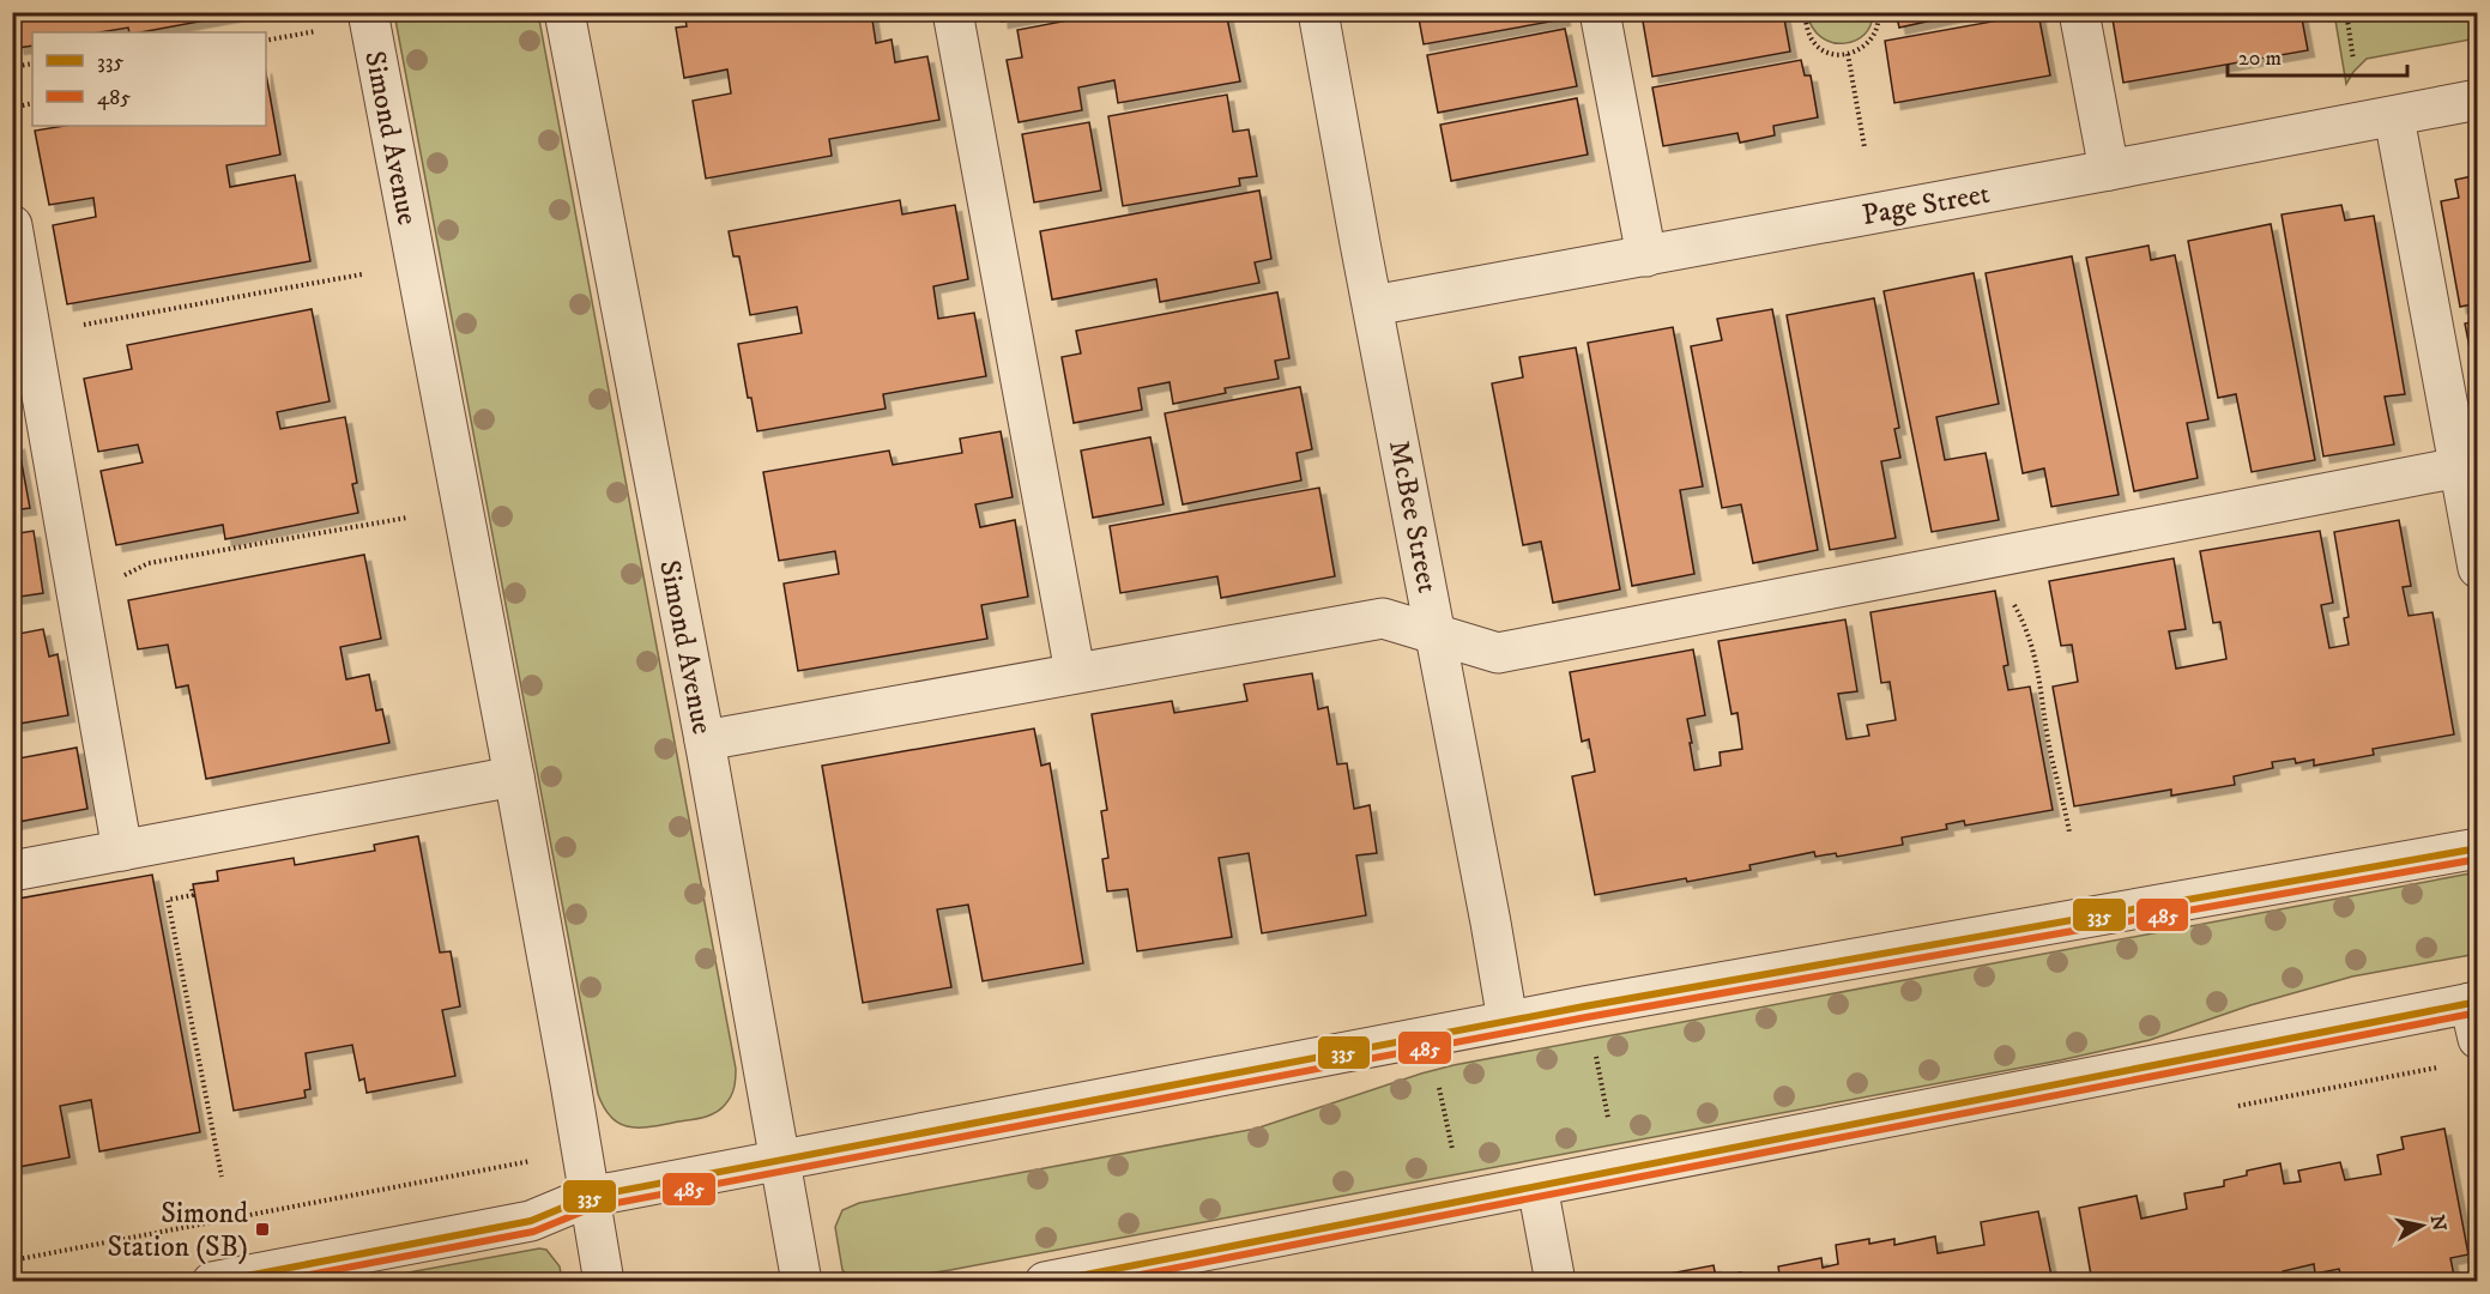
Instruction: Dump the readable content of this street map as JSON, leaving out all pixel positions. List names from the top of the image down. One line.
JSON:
{"streets":{"street":["Simond Avenue","Page Street","McBee Street"]},"crossings":[["Page Street","McBee Street"]],"places":{"transit":["Simond Station (SB)"]},"lines":["transit line 335","transit line 485"],"legend":["335","485"],"scale_bar":"20 m","north":"right"}
